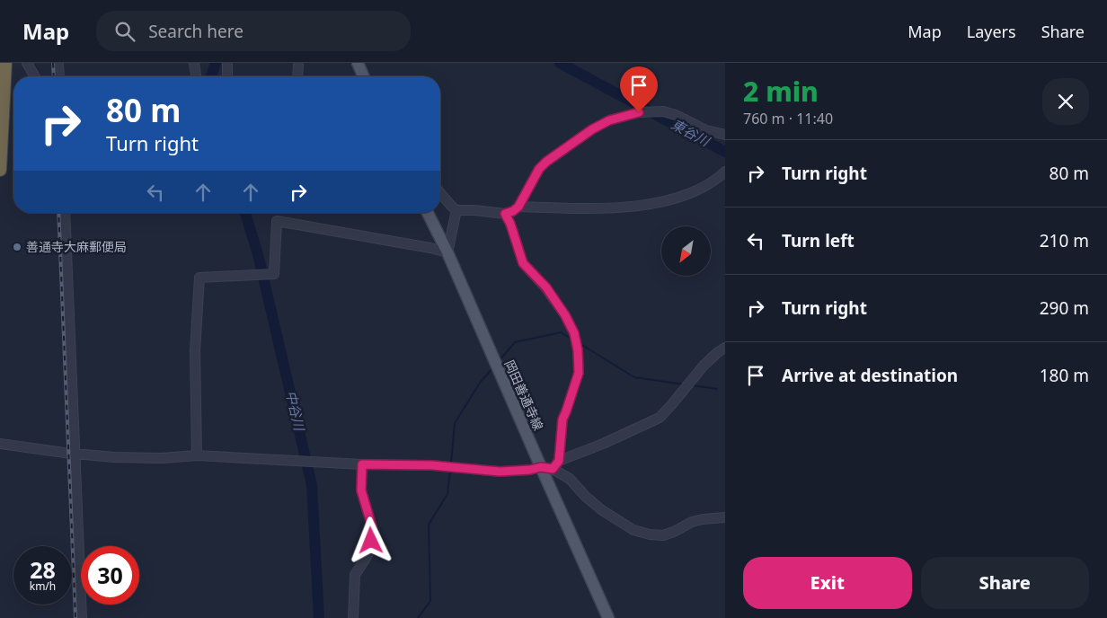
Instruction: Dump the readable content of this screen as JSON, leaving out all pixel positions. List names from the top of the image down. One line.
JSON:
{"streets":{"main road":["岡田善通寺線"]},"water":["東谷川","中谷川"],"places":["善通寺大麻郵便局"],"north":"bottom left","page":{"header":"Map","search":"Search here","nav":["Map","Layers","Share"],"heading":["2 min","760 m · 11:40"],"turn":["80 m","Turn right"],"list":[{"name":"Turn right","value":"80 m"},{"name":"Turn left","value":"210 m"},{"name":"Turn right","value":"290 m"},{"name":"Arrive at destination","value":"180 m"}],"speed":"28 km/h","limit":"30","buttons":["Exit","Share"]}}
